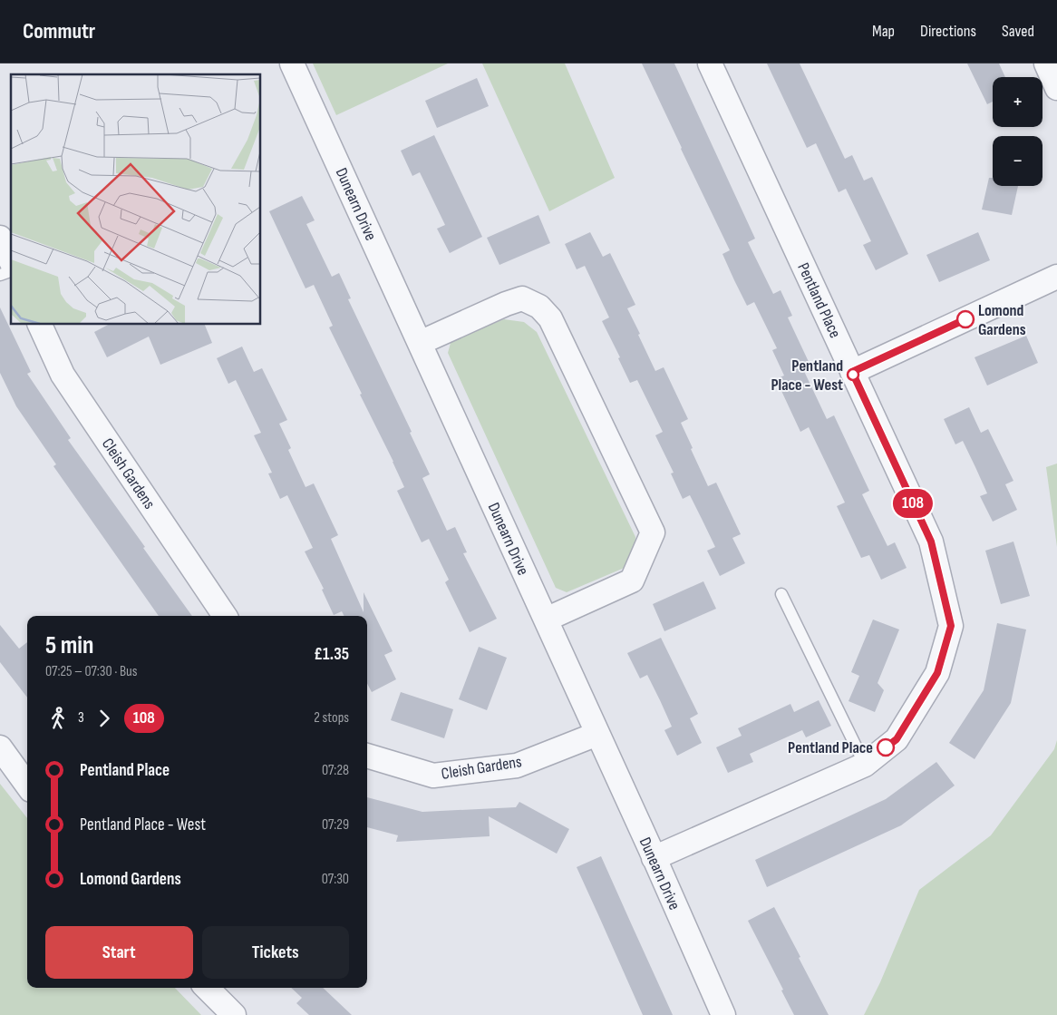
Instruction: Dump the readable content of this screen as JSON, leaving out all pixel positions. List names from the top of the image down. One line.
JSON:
{"streets":{"street":["Dunearn Drive","Pentland Place","Cleish Gardens"]},"crossings":[["Dunearn Drive","Pentland Place"],["Dunearn Drive","Cleish Gardens"]],"places":["Lomond Gardens","Pentland Place - West","Pentland Place"],"lines":["bus line 108"],"page":{"header":"Commutr","nav":["Map","Directions","Saved"],"on_map":"108","map_buttons":["+","−"],"heading":["5 min","07:25 – 07:30 · Bus","£1.35"],"legs":["3","108","2 stops"],"list":[{"name":"Pentland Place","value":"07:28"},{"name":"Pentland Place - West","value":"07:29"},{"name":"Lomond Gardens","value":"07:30"}],"buttons":["Start","Tickets"]}}
